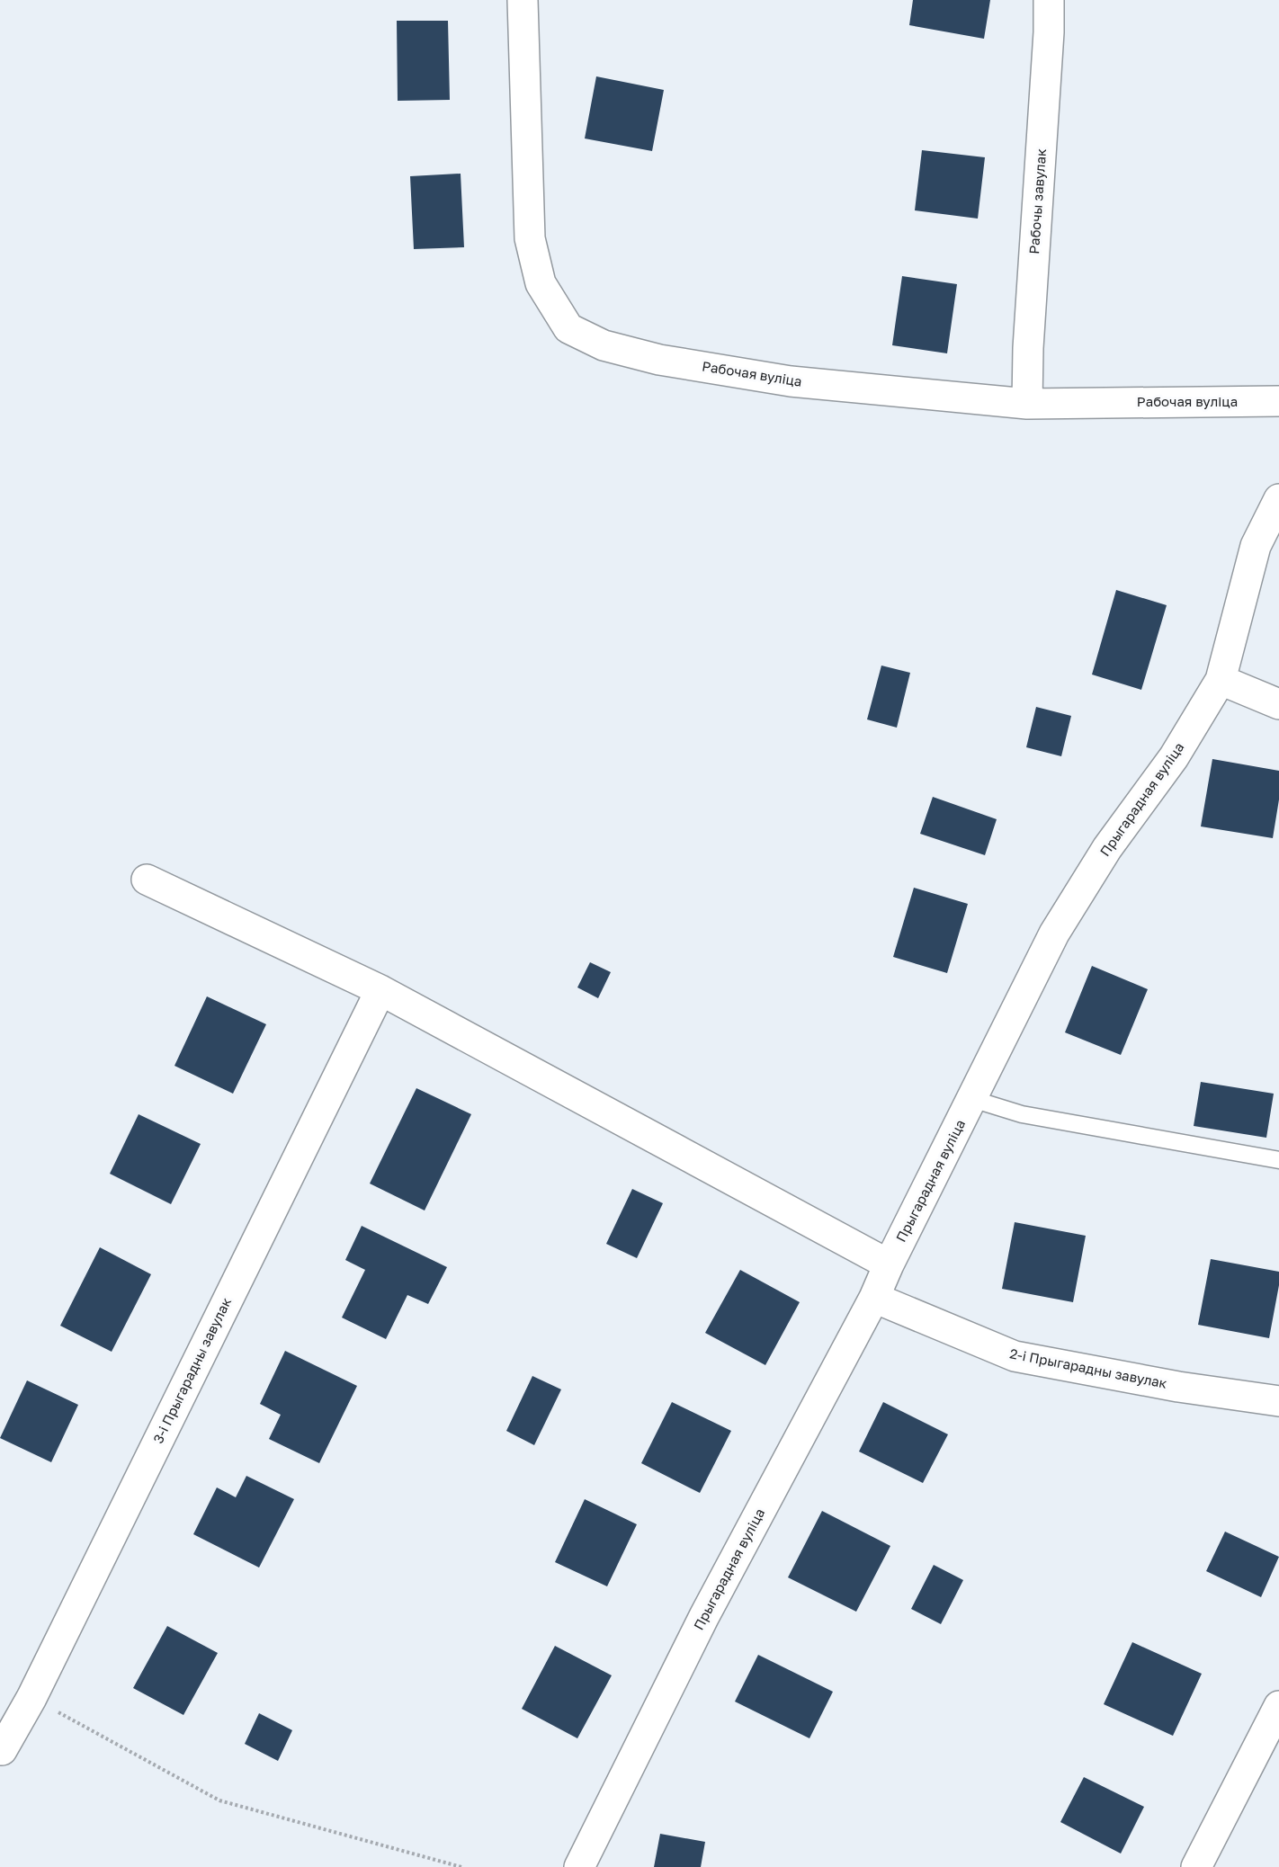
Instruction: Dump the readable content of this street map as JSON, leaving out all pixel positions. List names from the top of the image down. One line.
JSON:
{"streets":{"street":["Рабочы завулак","Рабочая вуліца","Прыгарадная вуліца","2-і Прыгарадны завулак","3-і Прыгарадны завулак"]},"crossings":[["Рабочы завулак","Рабочая вуліца"],["Прыгарадная вуліца","2-і Прыгарадны завулак"]]}
